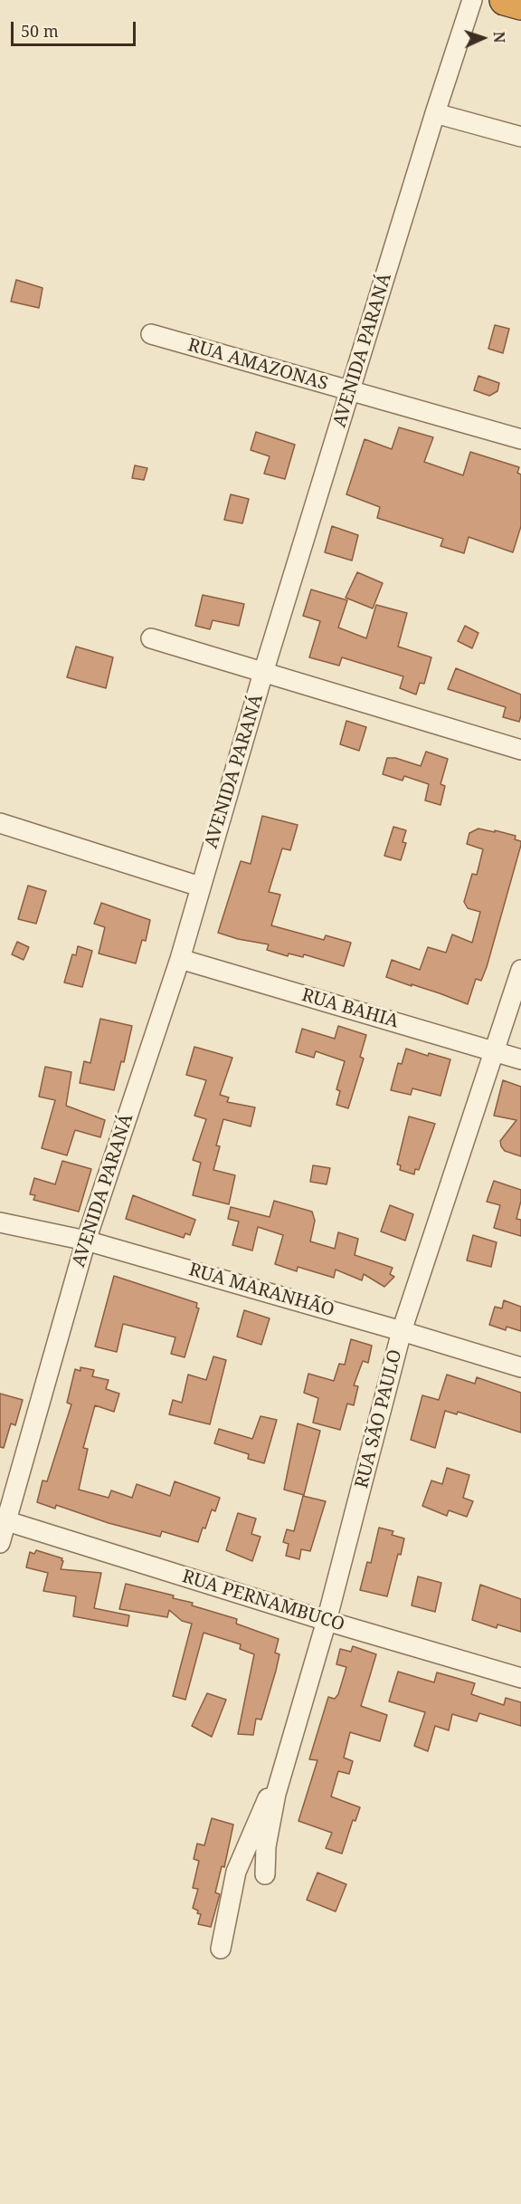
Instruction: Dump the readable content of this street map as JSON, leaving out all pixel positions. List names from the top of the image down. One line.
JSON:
{"streets":{"street":["AVENIDA PARANÁ","RUA AMAZONAS","RUA BAHIA","RUA MARANHÃO","RUA SÃO PAULO","RUA PERNAMBUCO"]},"crossings":[["AVENIDA PARANÁ","RUA AMAZONAS"],["AVENIDA PARANÁ","RUA BAHIA"],["AVENIDA PARANÁ","RUA MARANHÃO"],["AVENIDA PARANÁ","RUA PERNAMBUCO"],["RUA BAHIA","RUA SÃO PAULO"],["RUA MARANHÃO","RUA SÃO PAULO"],["RUA SÃO PAULO","RUA PERNAMBUCO"]],"scale_bar":"50 m","north":"right"}
